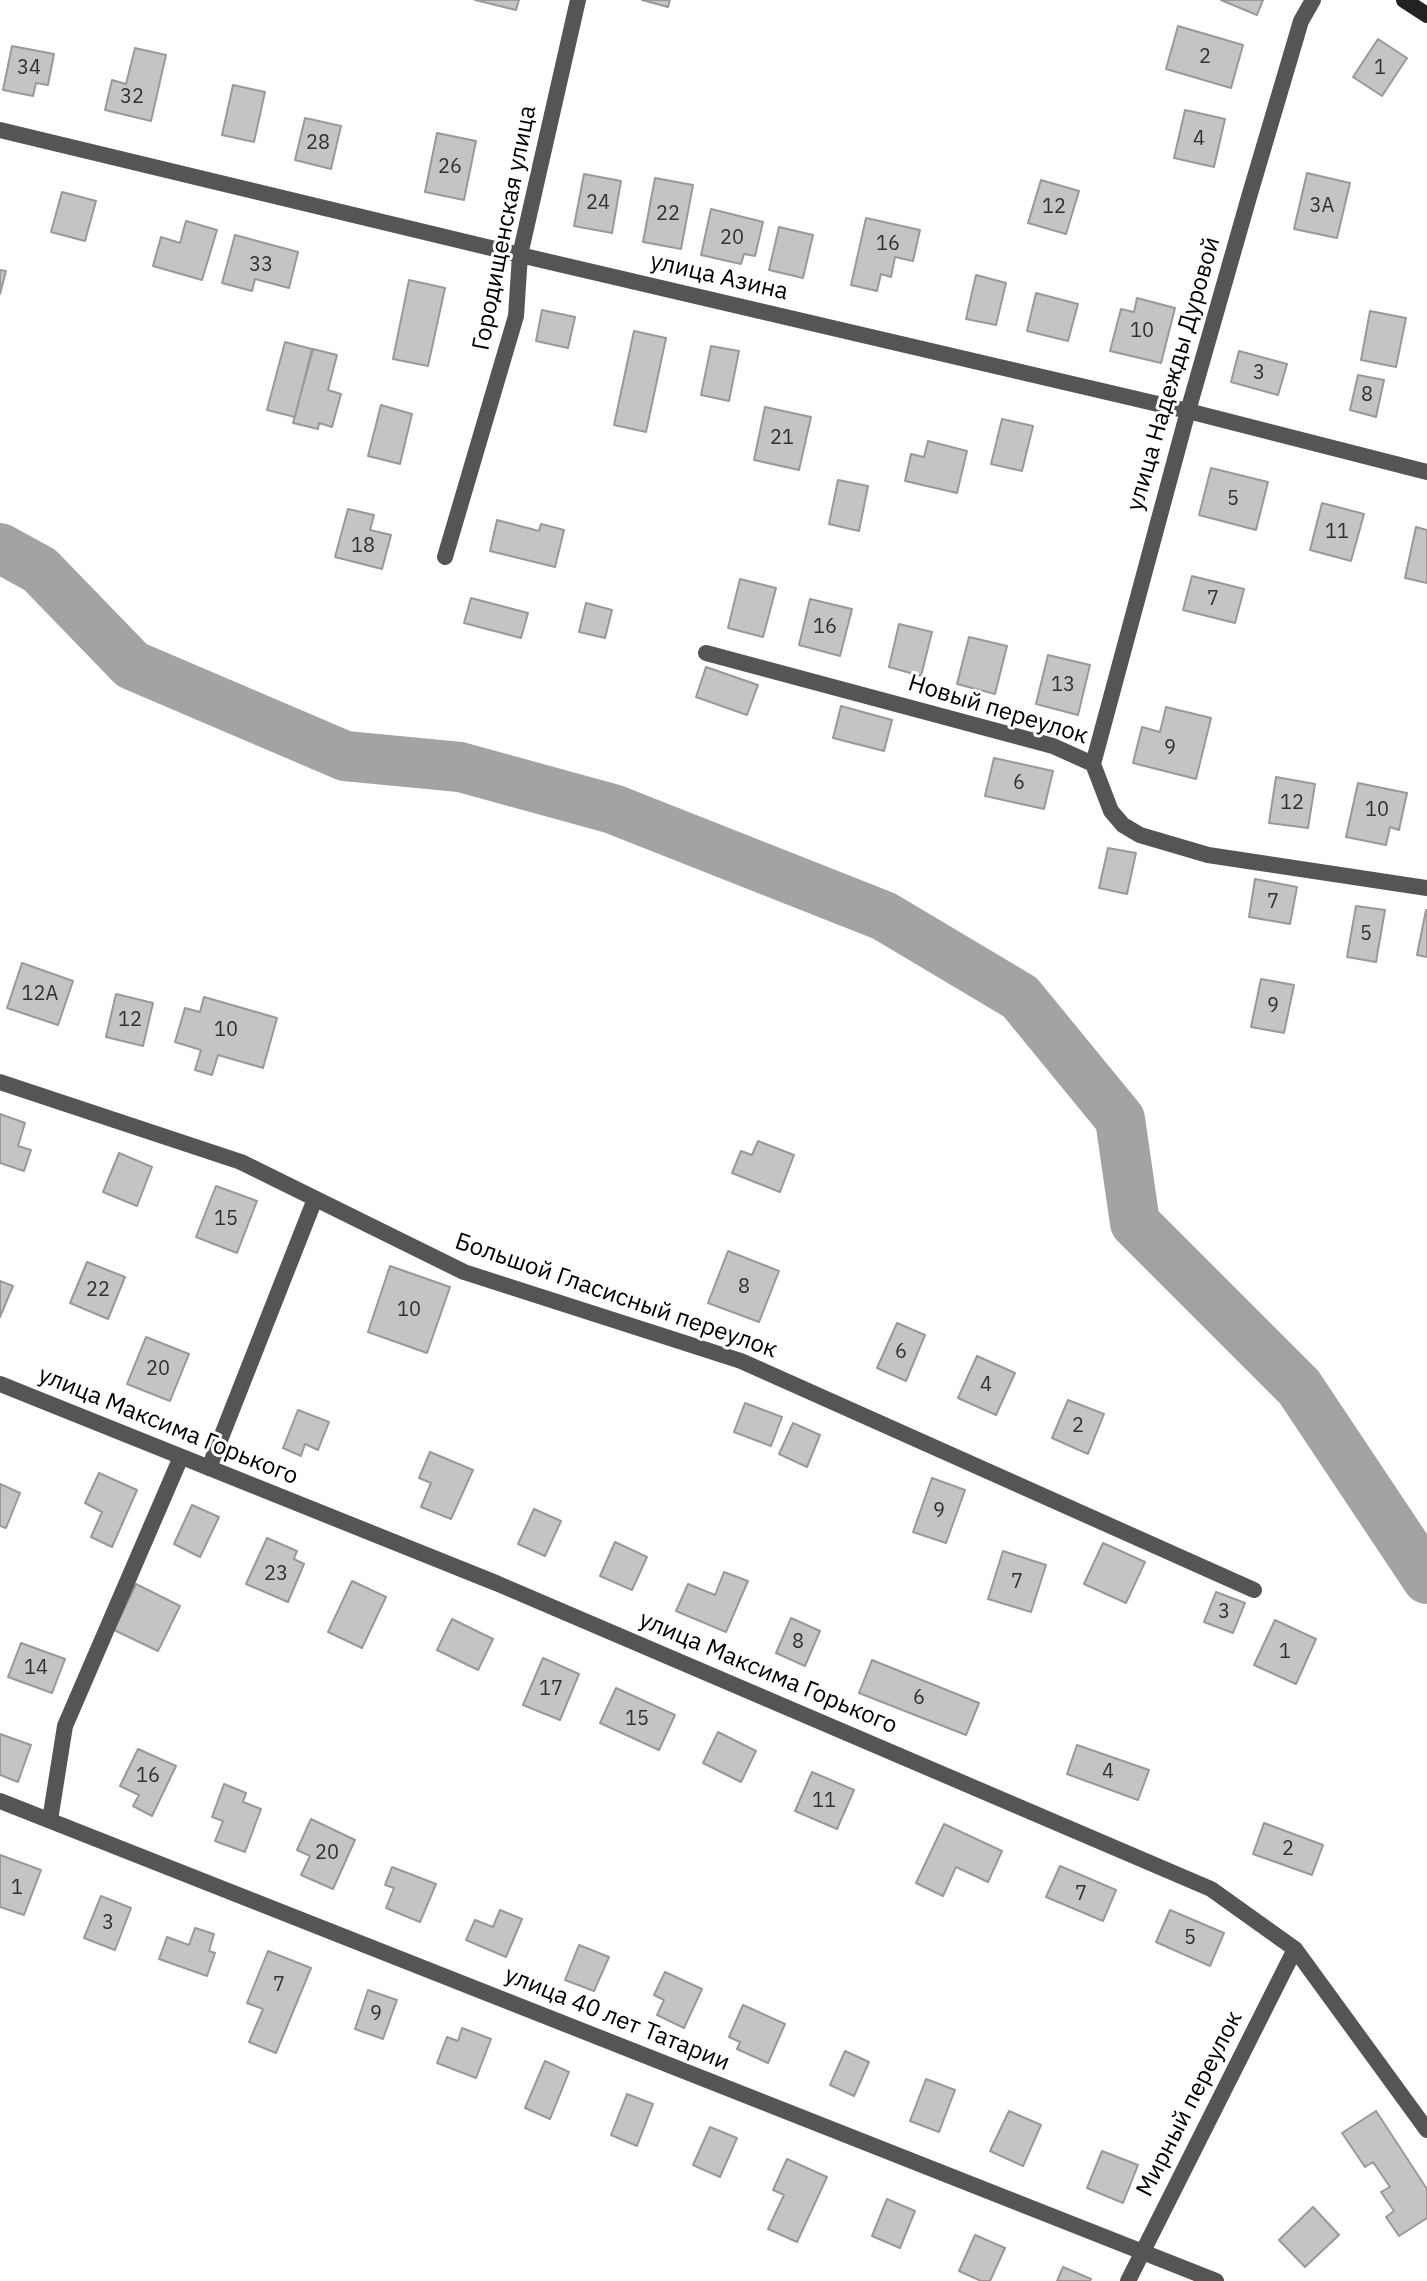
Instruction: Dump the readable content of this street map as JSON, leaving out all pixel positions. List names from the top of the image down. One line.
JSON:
{"streets":{"street":["Городищенская улица","улица Азина","улица Надежды Дуровой","Новый переулок","Большой Гласисный переулок","улица Максима Горького","улица 40 лет Татарии","Мирный переулок"]},"crossings":[["Городищенская улица","улица Азина"],["улица Азина","улица Надежды Дуровой"],["улица Надежды Дуровой","Новый переулок"],["улица Максима Горького","Мирный переулок"],["улица 40 лет Татарии","Мирный переулок"]],"house_numbers":["2","34","1","32","4","28","26","24","3А","12","22","20","16","33","10","3","8","21","5","11","18","7","16","13","9","6","12","10","7","5","12А","9","12","10","15","8","22","10","6","20","4","2","9","23","7","3","8","1","14","17","6","15","4","16","11","2","20","1","7","3","5","7","9"]}
